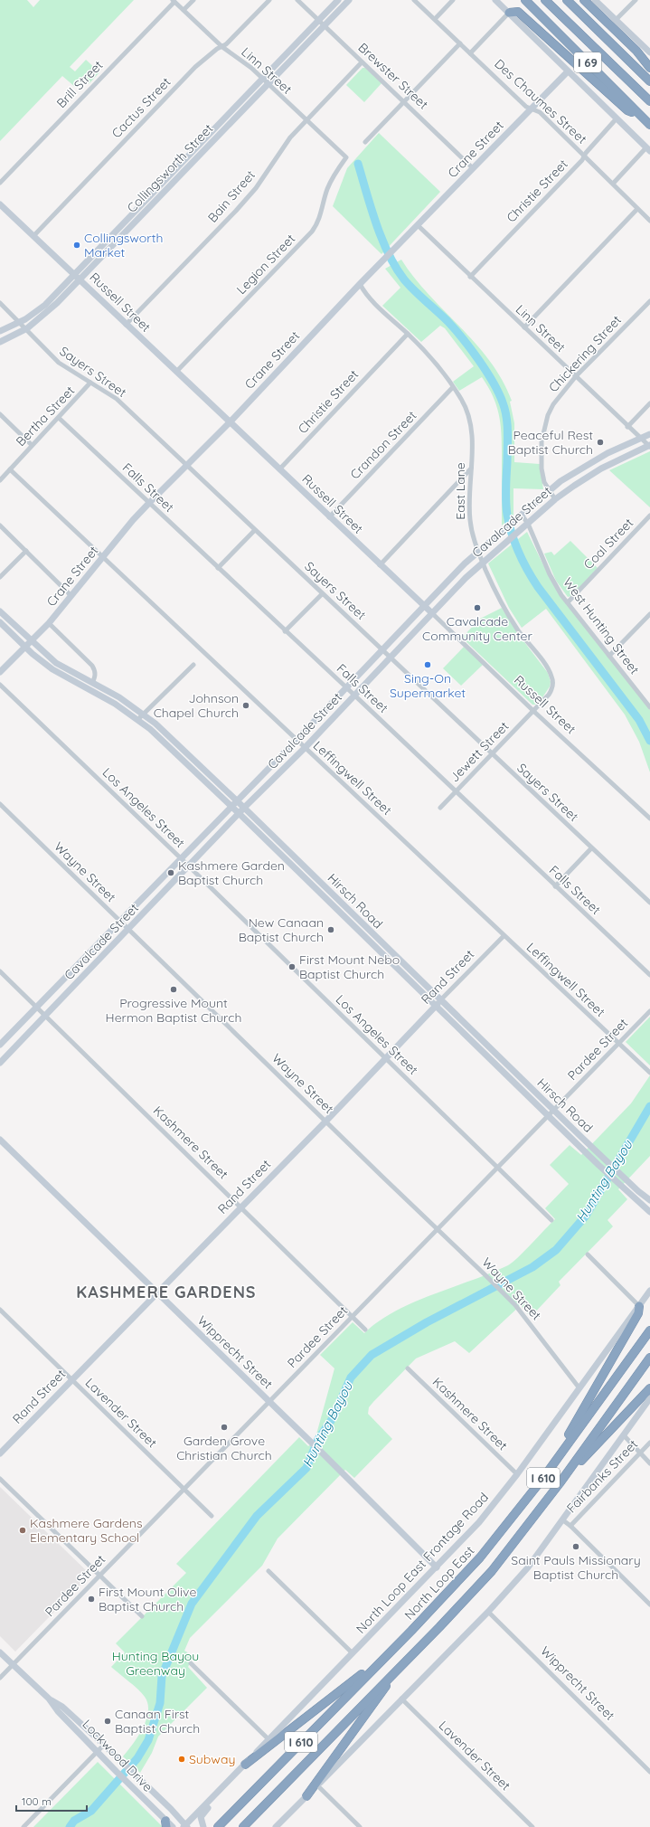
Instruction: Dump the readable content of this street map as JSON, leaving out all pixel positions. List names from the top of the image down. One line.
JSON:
{"streets":{"highway":["I 69","I 610","North Loop East"],"main road":["Crane Street","Collingsworth Street","Russell Street","Cavalcade Street","Hirsch Road","Rand Street","Wipprecht Street","North Loop East Frontage Road","Lockwood Drive"],"street":["Linn Street","Brewster Street","Brill Street","Des Chaumes Street","Cactus Street","Christie Street","Bain Street","Legion Street","Chickering Street","Sayers Street","Bertha Street","Crandon Street","Falls Street","East Lane","Coal Street","West Hunting Street","Jewett Street","Leffingwell Street","Los Angeles Street","Wayne Street","Pardee Street","Kashmere Street","Lavender Street","Fairbanks Street"]},"crossings":[["Linn Street","Brill Street"],["Linn Street","Cactus Street"],["Linn Street","Crane Street"],["Linn Street","Collingsworth Street"],["Linn Street","Christie Street"],["Linn Street","Bain Street"],["Linn Street","Legion Street"],["Linn Street","Chickering Street"],["Linn Street","Cavalcade Street"],["Brewster Street","Crane Street"],["Brewster Street","Collingsworth Street"],["Brewster Street","Bain Street"],["Des Chaumes Street","Crane Street"],["Des Chaumes Street","Christie Street"],["Cactus Street","Russell Street"],["Crane Street","Russell Street"],["Crane Street","Sayers Street"],["Crane Street","Falls Street"],["Crane Street","East Lane"],["Crane Street","Leffingwell Street"],["Crane Street","Hirsch Road"],["Collingsworth Street","Russell Street"],["Collingsworth Street","Sayers Street"],["Christie Street","Russell Street"],["Christie Street","East Lane"],["Bain Street","Russell Street"],["Legion Street","Russell Street"],["Russell Street","Crandon Street"],["Russell Street","East Lane"],["Russell Street","Cavalcade Street"],["Russell Street","Jewett Street"],["Chickering Street","Cavalcade Street"],["Sayers Street","Bertha Street"],["Sayers Street","Cavalcade Street"],["Sayers Street","Jewett Street"],["Bertha Street","Falls Street"],["Bertha Street","Leffingwell Street"],["Crandon Street","East Lane"],["Falls Street","Cavalcade Street"],["Falls Street","Jewett Street"],["East Lane","Cavalcade Street"],["East Lane","Jewett Street"],["Cavalcade Street","West Hunting Street"],["Cavalcade Street","Leffingwell Street"],["Cavalcade Street","Los Angeles Street"],["Cavalcade Street","Wayne Street"],["Cavalcade Street","Hirsch Road"],["Cavalcade Street","Kashmere Street"],["Coal Street","West Hunting Street"],["Leffingwell Street","Rand Street"],["Leffingwell Street","Pardee Street"],["Los Angeles Street","Rand Street"],["Los Angeles Street","Pardee Street"],["Wayne Street","Rand Street"],["Wayne Street","Pardee Street"],["Wayne Street","North Loop East Frontage Road"],["Hirsch Road","Rand Street"],["Hirsch Road","Pardee Street"],["Rand Street","Kashmere Street"],["Rand Street","Wipprecht Street"],["Rand Street","Lavender Street"],["Pardee Street","Kashmere Street"],["Pardee Street","Wipprecht Street"],["Pardee Street","Lavender Street"],["Pardee Street","Lockwood Drive"],["Kashmere Street","North Loop East Frontage Road"],["Wipprecht Street","North Loop East Frontage Road"],["North Loop East Frontage Road","Lockwood Drive"]],"districts":["KASHMERE GARDENS"],"water":["Hunting Bayou"],"parks":["Hunting Bayou Greenway"],"places":["Collingsworth Market","Peaceful Rest Baptist Church","Cavalcade Community Center","Sing-On Supermarket","Johnson Chapel Church","Kashmere Garden Baptist Church","New Canaan Baptist Church","First Mount Nebo Baptist Church","Progressive Mount Hermon Baptist Church","Garden Grove Christian Church","Kashmere Gardens Elementary School","Saint Pauls Missionary Baptist Church","First Mount Olive Baptist Church","Canaan First Baptist Church","Subway"],"scale_bar":"100 m"}
